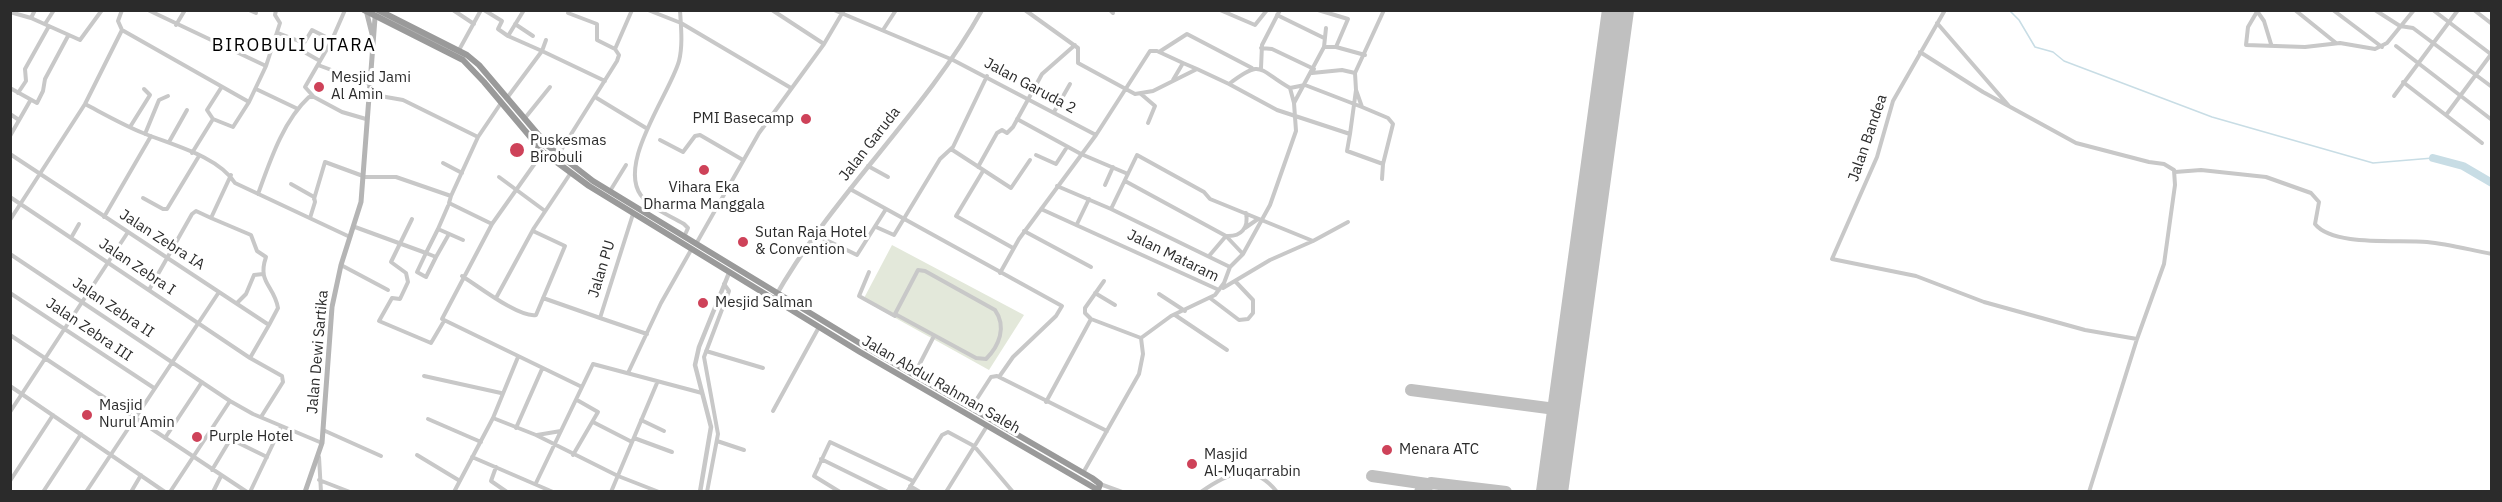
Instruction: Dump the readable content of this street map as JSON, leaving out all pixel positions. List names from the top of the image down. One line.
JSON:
{"streets":{"highway":["Jalan Abdul Rahman Saleh"],"main road":["Jalan Dewi Sartika"],"street":["Jalan Garuda 2","Jalan Bandea","Jalan Garuda","Jalan Zebra IA","Jalan Mataram","Jalan Zebra I","Jalan PU","Jalan Zebra II","Jalan Zebra III"]},"crossings":[["Jalan Garuda 2","Jalan Garuda"],["Jalan Garuda","Jalan Abdul Rahman Saleh"],["Jalan Zebra I","Jalan Zebra II"],["Jalan PU","Jalan Abdul Rahman Saleh"],["Jalan Zebra II","Jalan Dewi Sartika"],["Jalan Dewi Sartika","Jalan Abdul Rahman Saleh"]],"districts":["BIROBULI UTARA"],"places":["Mesjid Jami Al Amin","PMI Basecamp","Puskesmas Birobuli","Vihara Eka Dharma Manggala","Sutan Raja Hotel & Convention","Mesjid Salman","Masjid Nurul Amin","Purple Hotel","Menara ATC","Masjid Al-Muqarrabin"]}
